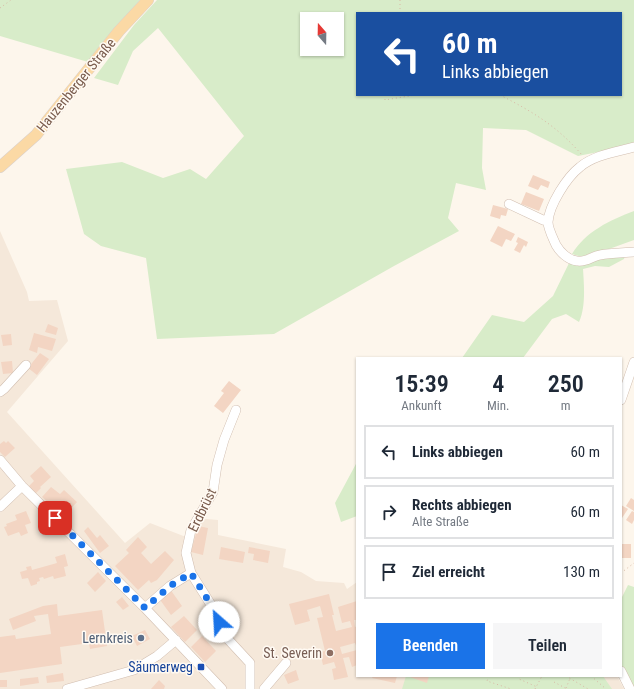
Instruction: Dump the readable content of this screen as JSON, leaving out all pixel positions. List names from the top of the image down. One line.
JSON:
{"streets":{"main road":["Hauzenberger Straße"],"street":["Erdbrüst"]},"places":{"other":["Lernkreis","St. Severin"],"transit":["Säumerweg"]},"north":"top","page":{"turn":["60 m","Links abbiegen"],"eta":["15:39","Ankunft","4","Min.","250","m"],"list":[{"name":"Links abbiegen","value":"60 m"},{"name":"Rechts abbiegen","note":"Alte Straße","value":"60 m"},{"name":"Ziel erreicht","value":"130 m"}],"buttons":["Beenden","Teilen"]}}
